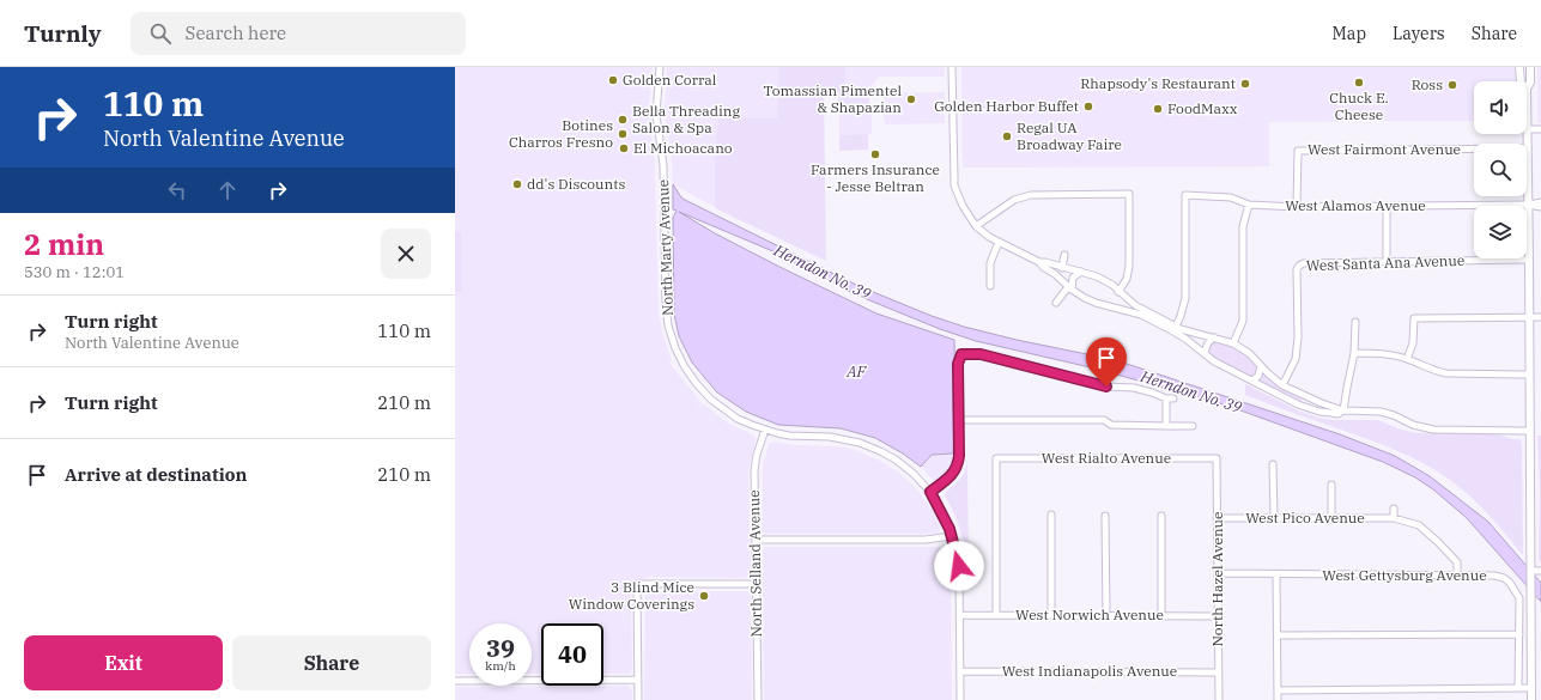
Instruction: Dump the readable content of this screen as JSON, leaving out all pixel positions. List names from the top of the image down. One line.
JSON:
{"streets":{"street":["West Fairmont Avenue","West Alamos Avenue","North Marty Avenue","West Santa Ana Avenue","West Rialto Avenue","West Pico Avenue","North Selland Avenue","West Gettysburg Avenue","North Hazel Avenue","West Norwich Avenue","West Indianapolis Avenue"]},"crossings":[["West Fairmont Avenue","West Alamos Avenue"],["North Marty Avenue","North Selland Avenue"],["North Marty Avenue","West Norwich Avenue"],["North Marty Avenue","West Indianapolis Avenue"],["West Rialto Avenue","North Hazel Avenue"],["West Rialto Avenue","West Norwich Avenue"],["West Pico Avenue","West Gettysburg Avenue"],["West Pico Avenue","North Hazel Avenue"],["West Gettysburg Avenue","North Hazel Avenue"],["North Hazel Avenue","West Norwich Avenue"],["North Hazel Avenue","West Indianapolis Avenue"]],"water":["Herndon No. 39","AF"],"places":["Golden Corral","Chuck E. Cheese","Rhapsody's Restaurant","Ross","Tomassian Pimentel & Shapazian","Golden Harbor Buffet","FoodMaxx","Bella Threading Salon & Spa","Botines Charros Fresno","Regal UA Broadway Faire","El Michoacano","Farmers Insurance - Jesse Beltran","dd's Discounts","3 Blind Mice Window Coverings"],"page":{"header":"Turnly","search":"Search here","nav":["Map","Layers","Share"],"turn":["110 m","North Valentine Avenue"],"heading":["2 min","530 m · 12:01"],"list":[{"name":"Turn right","note":"North Valentine Avenue","value":"110 m"},{"name":"Turn right","value":"210 m"},{"name":"Arrive at destination","value":"210 m"}],"speed":"39 km/h","limit":"40","buttons":["Exit","Share"]}}
